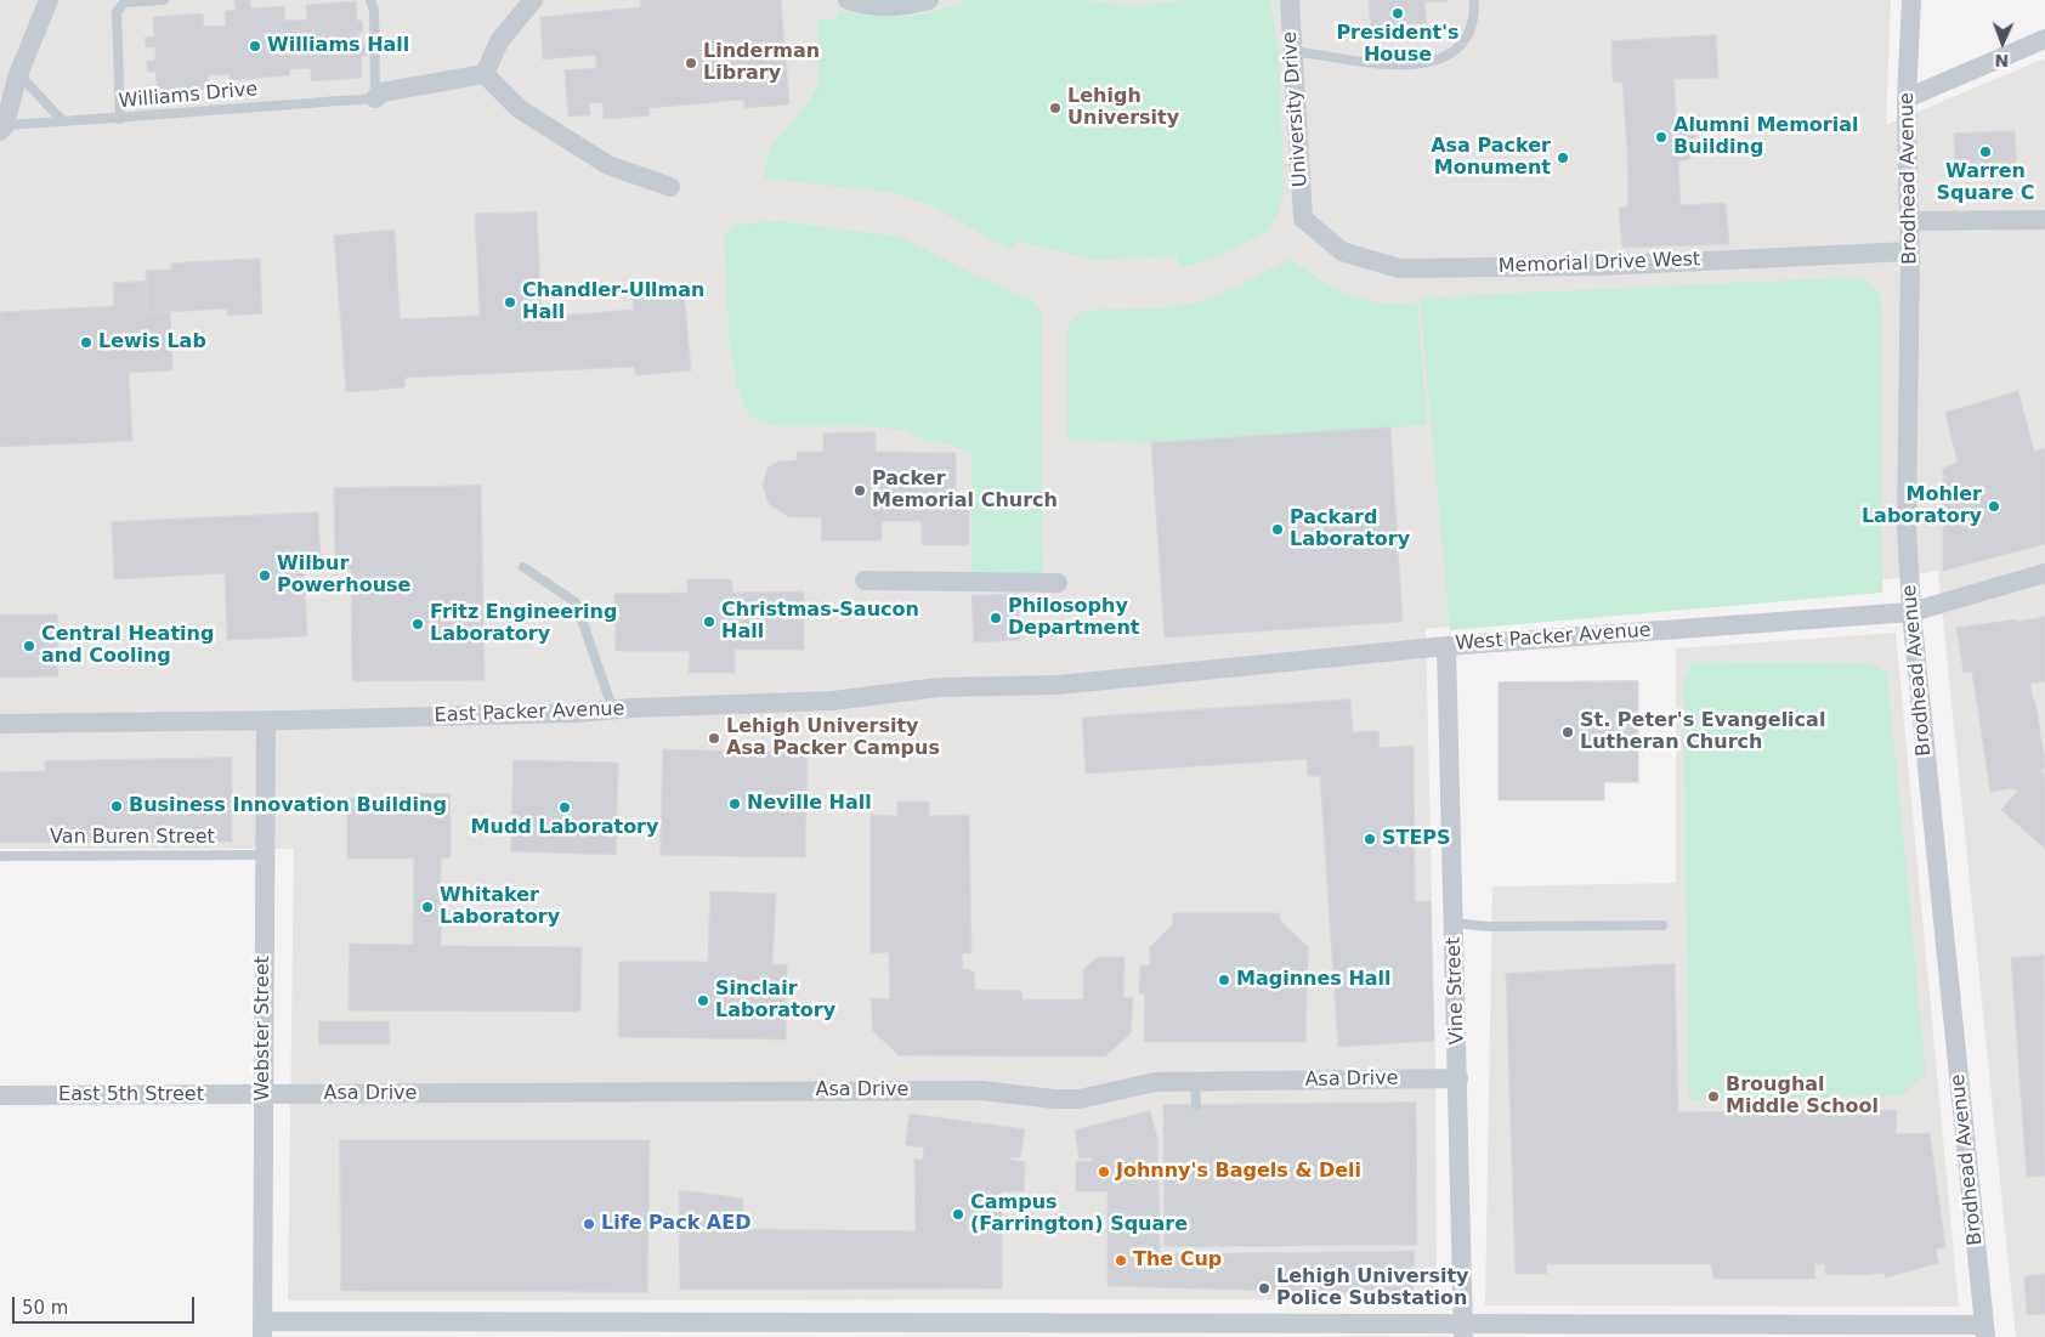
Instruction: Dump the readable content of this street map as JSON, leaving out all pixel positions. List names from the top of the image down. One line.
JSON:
{"streets":{"street":["University Drive","Brodhead Avenue","Memorial Drive West","West Packer Avenue","East Packer Avenue","Vine Street","Webster Street","Asa Drive","East 5th Street"],"lane":["Williams Drive","Van Buren Street"]},"crossings":[["University Drive","Memorial Drive West"],["Brodhead Avenue","Memorial Drive West"],["Brodhead Avenue","West Packer Avenue"],["West Packer Avenue","East Packer Avenue"],["West Packer Avenue","Vine Street"],["East Packer Avenue","Webster Street"],["Van Buren Street","Webster Street"],["Vine Street","Asa Drive"],["Webster Street","Asa Drive"],["Webster Street","East 5th Street"],["Asa Drive","East 5th Street"]],"places":["President's House","Williams Hall","Linderman Library","Lehigh University","Alumni Memorial Building","Warren Square C","Asa Packer Monument","Chandler-Ullman Hall","Lewis Lab","Packer Memorial Church","Mohler Laboratory","Packard Laboratory","Wilbur Powerhouse","Philosophy Department","Christmas-Saucon Hall","Fritz Engineering Laboratory","Central Heating and Cooling","St. Peter's Evangelical Lutheran Church","Lehigh University Asa Packer Campus","Neville Hall","Business Innovation Building","Mudd Laboratory","STEPS","Whitaker Laboratory","Maginnes Hall","Sinclair Laboratory","Broughal Middle School","Johnny's Bagels & Deli","Campus (Farrington) Square","Life Pack AED","The Cup","Lehigh University Police Substation"],"scale_bar":"50 m","north":"bottom"}
